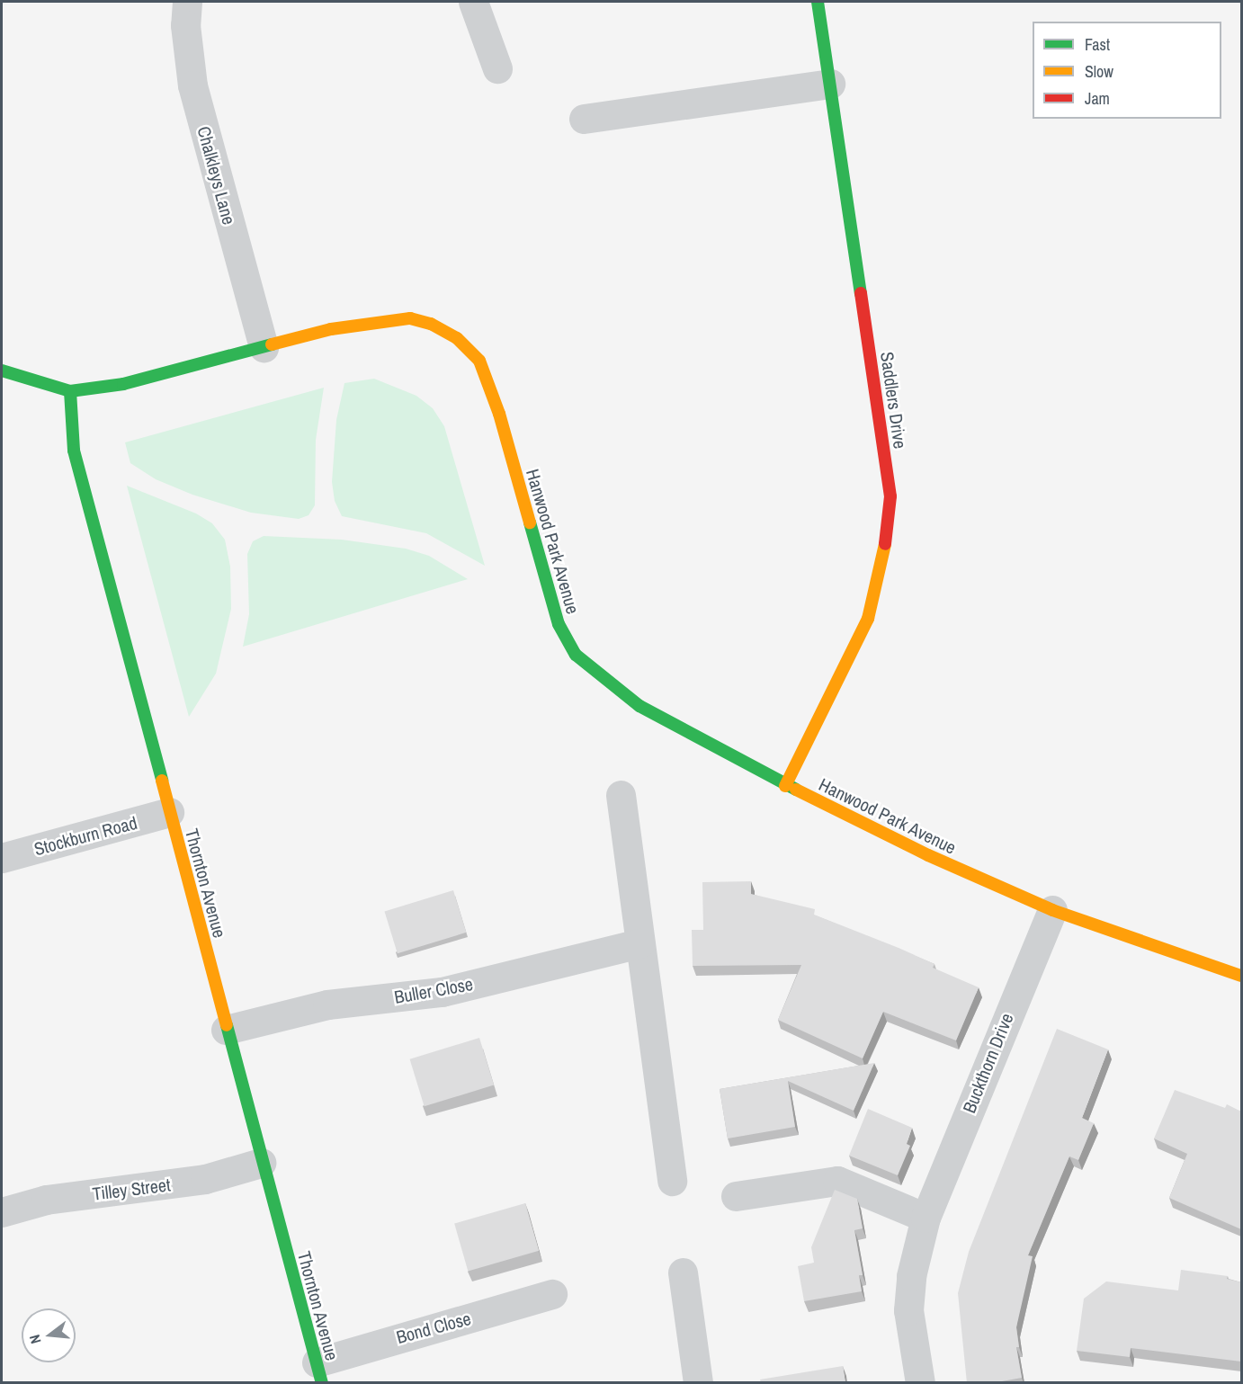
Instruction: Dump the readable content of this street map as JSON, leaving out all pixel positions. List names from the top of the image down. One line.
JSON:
{"streets":{"street":["Chalkleys Lane","Saddlers Drive","Hanwood Park Avenue","Stockburn Road","Thornton Avenue","Buller Close","Buckthorn Drive","Tilley Street","Bond Close"]},"crossings":[["Chalkleys Lane","Hanwood Park Avenue"],["Saddlers Drive","Hanwood Park Avenue"],["Hanwood Park Avenue","Thornton Avenue"],["Hanwood Park Avenue","Buckthorn Drive"],["Stockburn Road","Thornton Avenue"],["Thornton Avenue","Buller Close"],["Thornton Avenue","Tilley Street"],["Thornton Avenue","Bond Close"]],"legend":["Fast","Slow","Jam"],"north":"left"}
